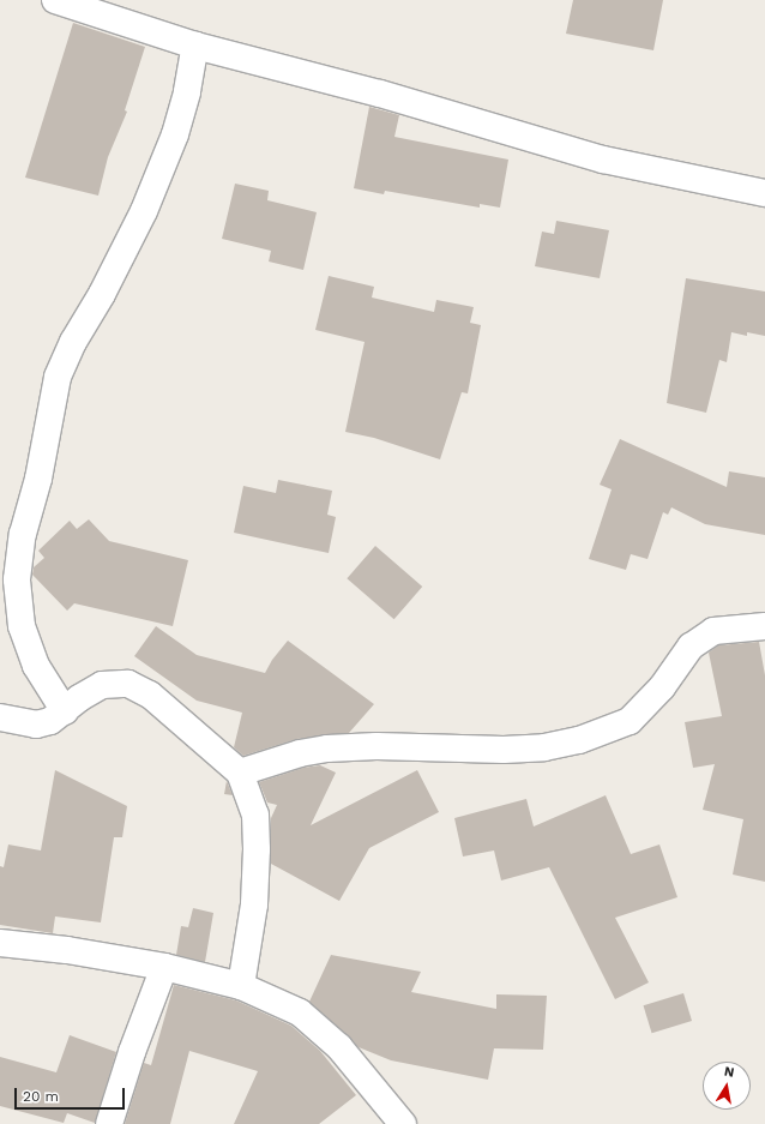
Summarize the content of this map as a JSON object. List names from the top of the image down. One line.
{"scale_bar":"20 m","north":"top"}
